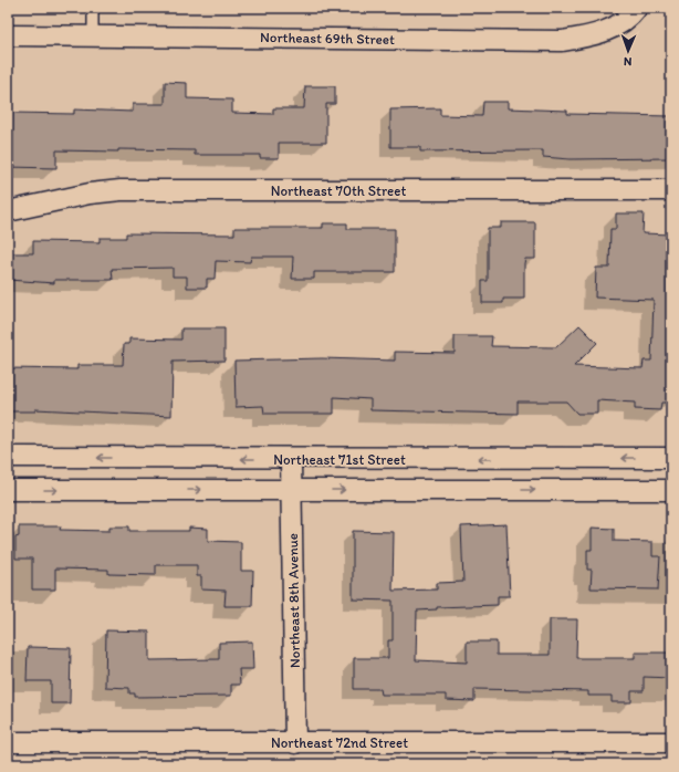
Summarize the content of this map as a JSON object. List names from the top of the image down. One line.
{"streets":{"street":["Northeast 69th Street","Northeast 70th Street","Northeast 71st Street","Northeast 8th Avenue","Northeast 72nd Street"]},"crossings":[["Northeast 71st Street","Northeast 8th Avenue"],["Northeast 8th Avenue","Northeast 72nd Street"]],"north":"bottom"}
